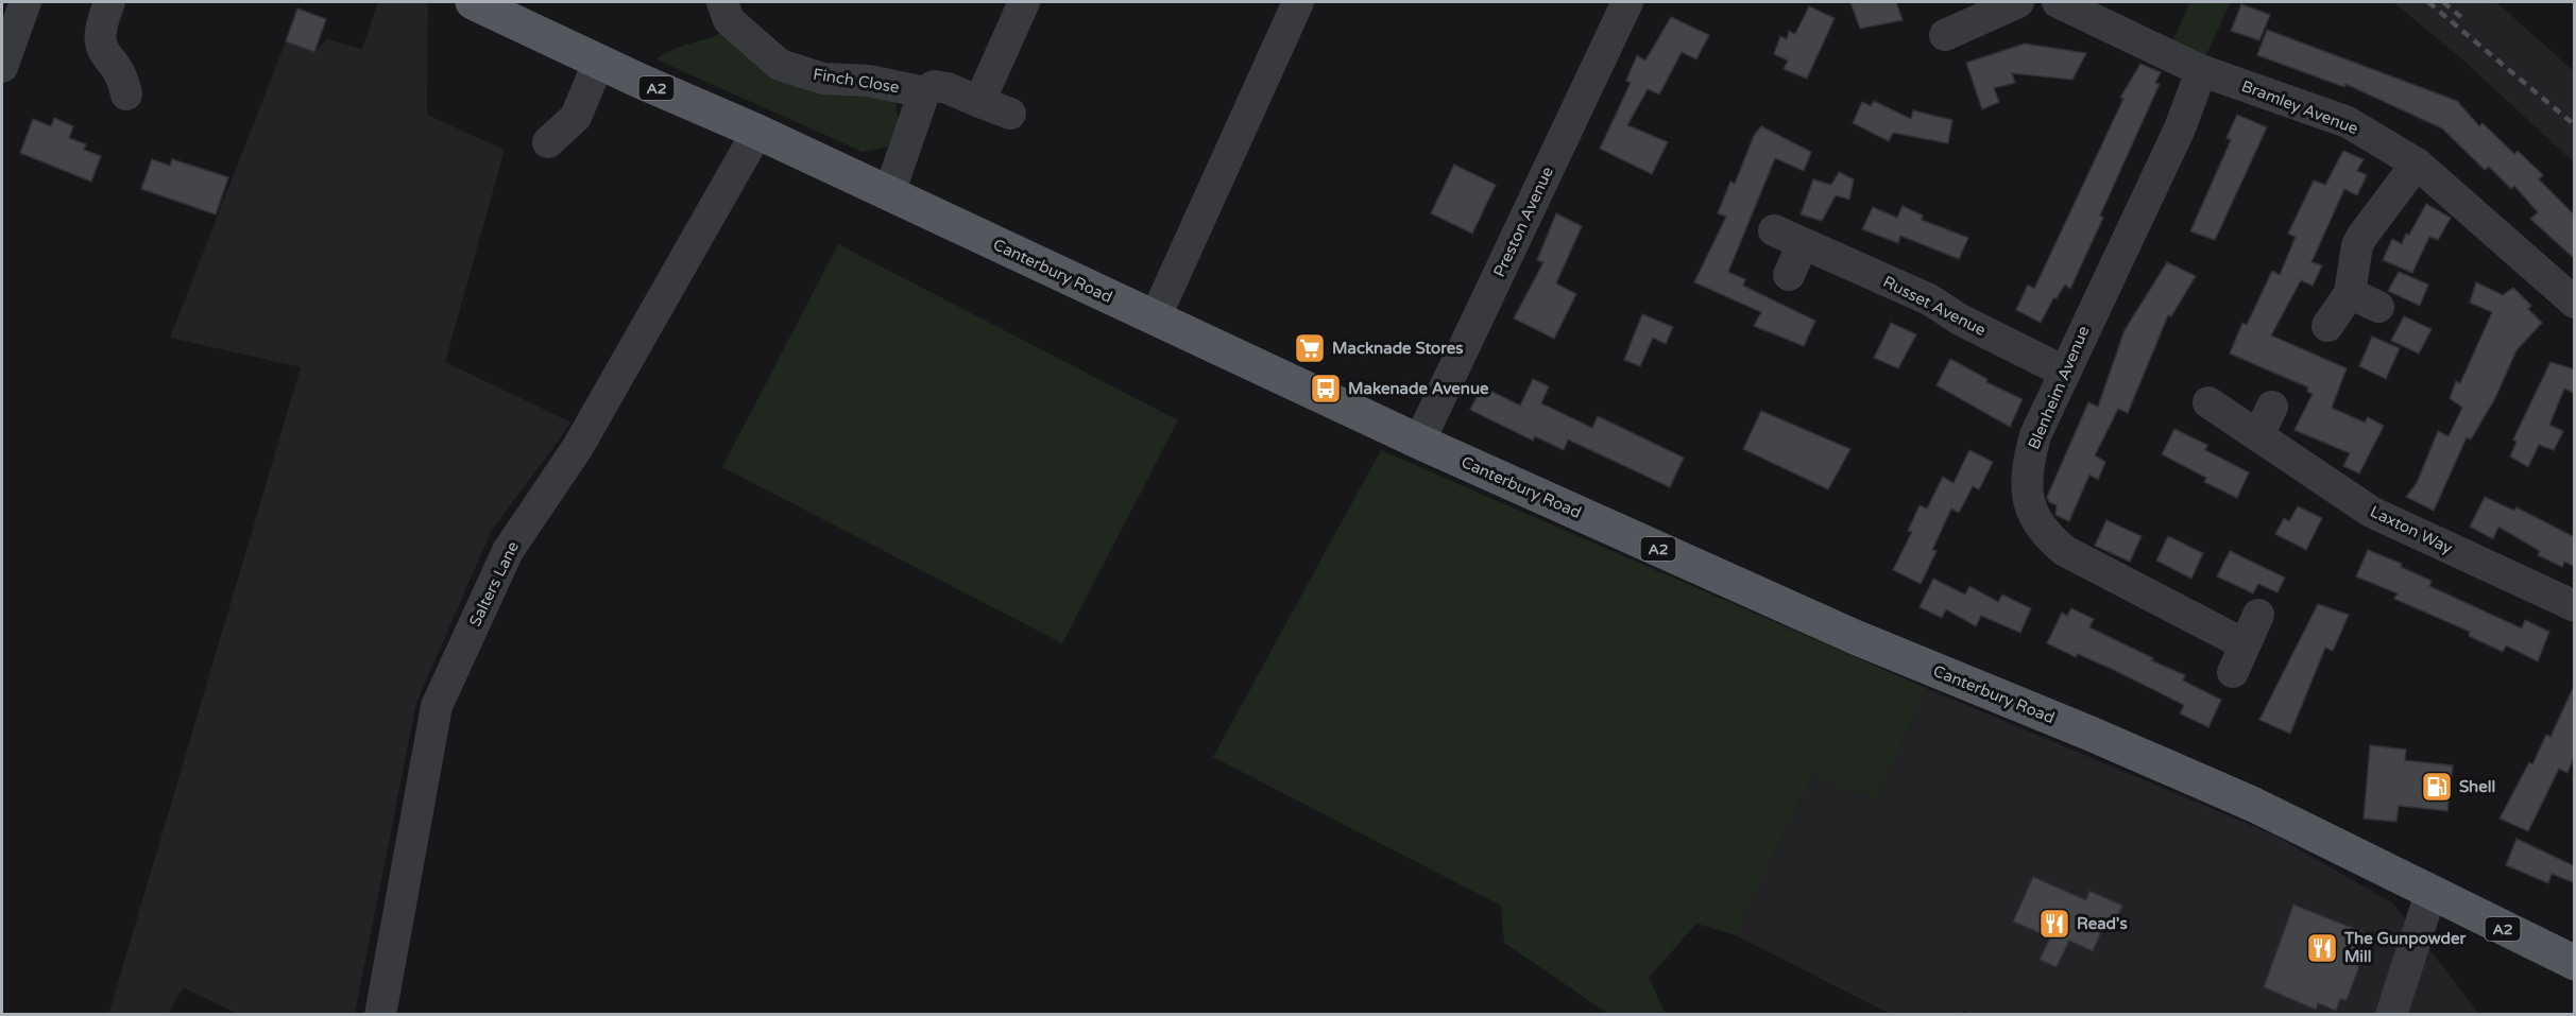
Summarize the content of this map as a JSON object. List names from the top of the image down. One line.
{"streets":{"main road":["A2","Canterbury Road"],"street":["Finch Close","Bramley Avenue","Preston Avenue","Russet Avenue","Blenheim Avenue","Laxton Way","Salters Lane"]},"crossings":[["Bramley Avenue","Blenheim Avenue"],["Preston Avenue","Canterbury Road"],["Canterbury Road","Salters Lane"],["Russet Avenue","Blenheim Avenue"]],"places":{"supermarket":["Macknade Stores"],"bus stop":["Makenade Avenue"],"fuel station":["Shell"],"restaurant":["Read's","The Gunpowder Mill"]}}
